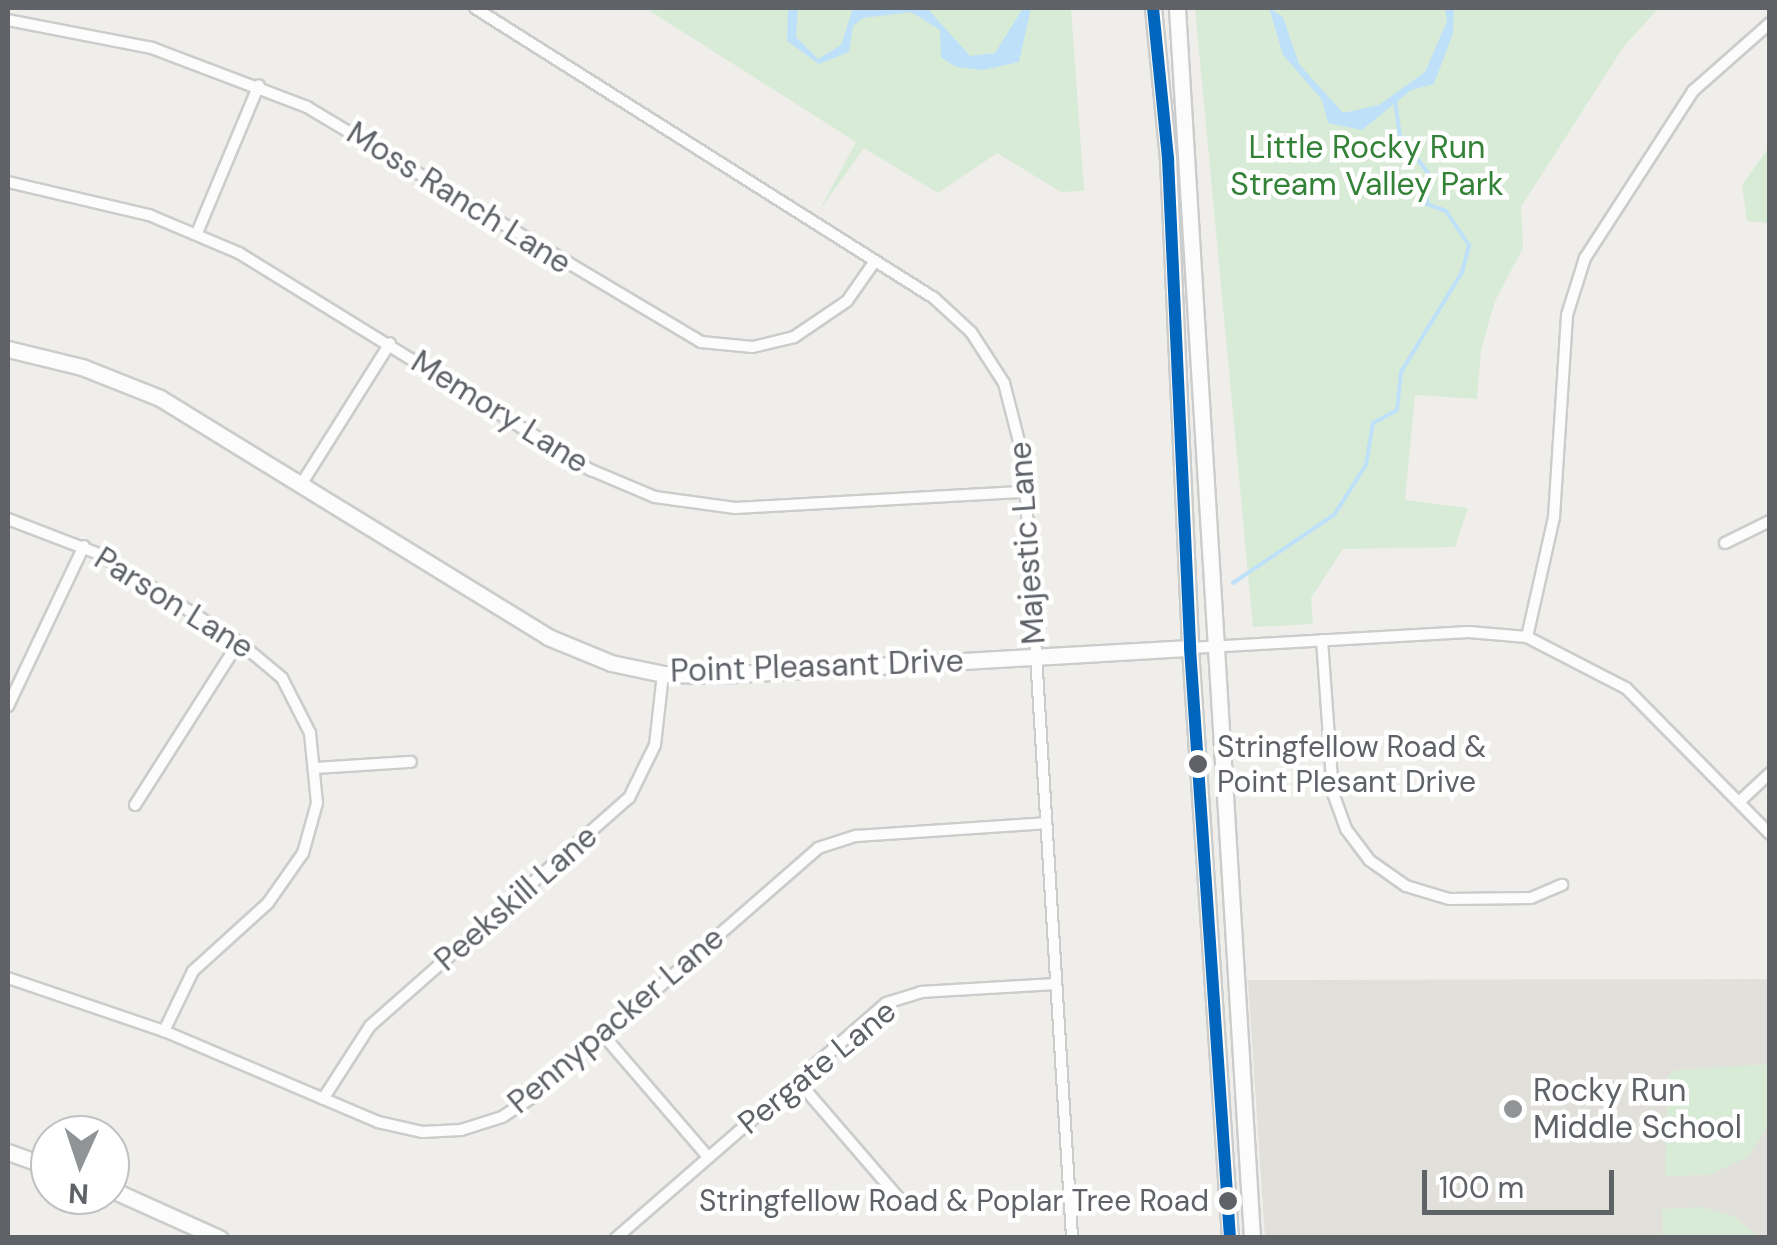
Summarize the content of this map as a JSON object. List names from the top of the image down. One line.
{"streets":{"main road":["Point Pleasant Drive"],"street":["Moss Ranch Lane","Memory Lane","Majestic Lane","Parson Lane","Peekskill Lane","Pennypacker Lane","Pergate Lane"]},"crossings":[["Moss Ranch Lane","Majestic Lane"],["Memory Lane","Majestic Lane"],["Majestic Lane","Point Pleasant Drive"],["Majestic Lane","Pennypacker Lane"],["Majestic Lane","Pergate Lane"],["Parson Lane","Pennypacker Lane"],["Point Pleasant Drive","Peekskill Lane"],["Peekskill Lane","Pennypacker Lane"]],"parks":["Little Rocky Run Stream Valley Park"],"places":["Stringfellow Road & Point Plesant Drive","Rocky Run Middle School","Stringfellow Road & Poplar Tree Road"],"scale_bar":"100 m","north":"bottom"}
